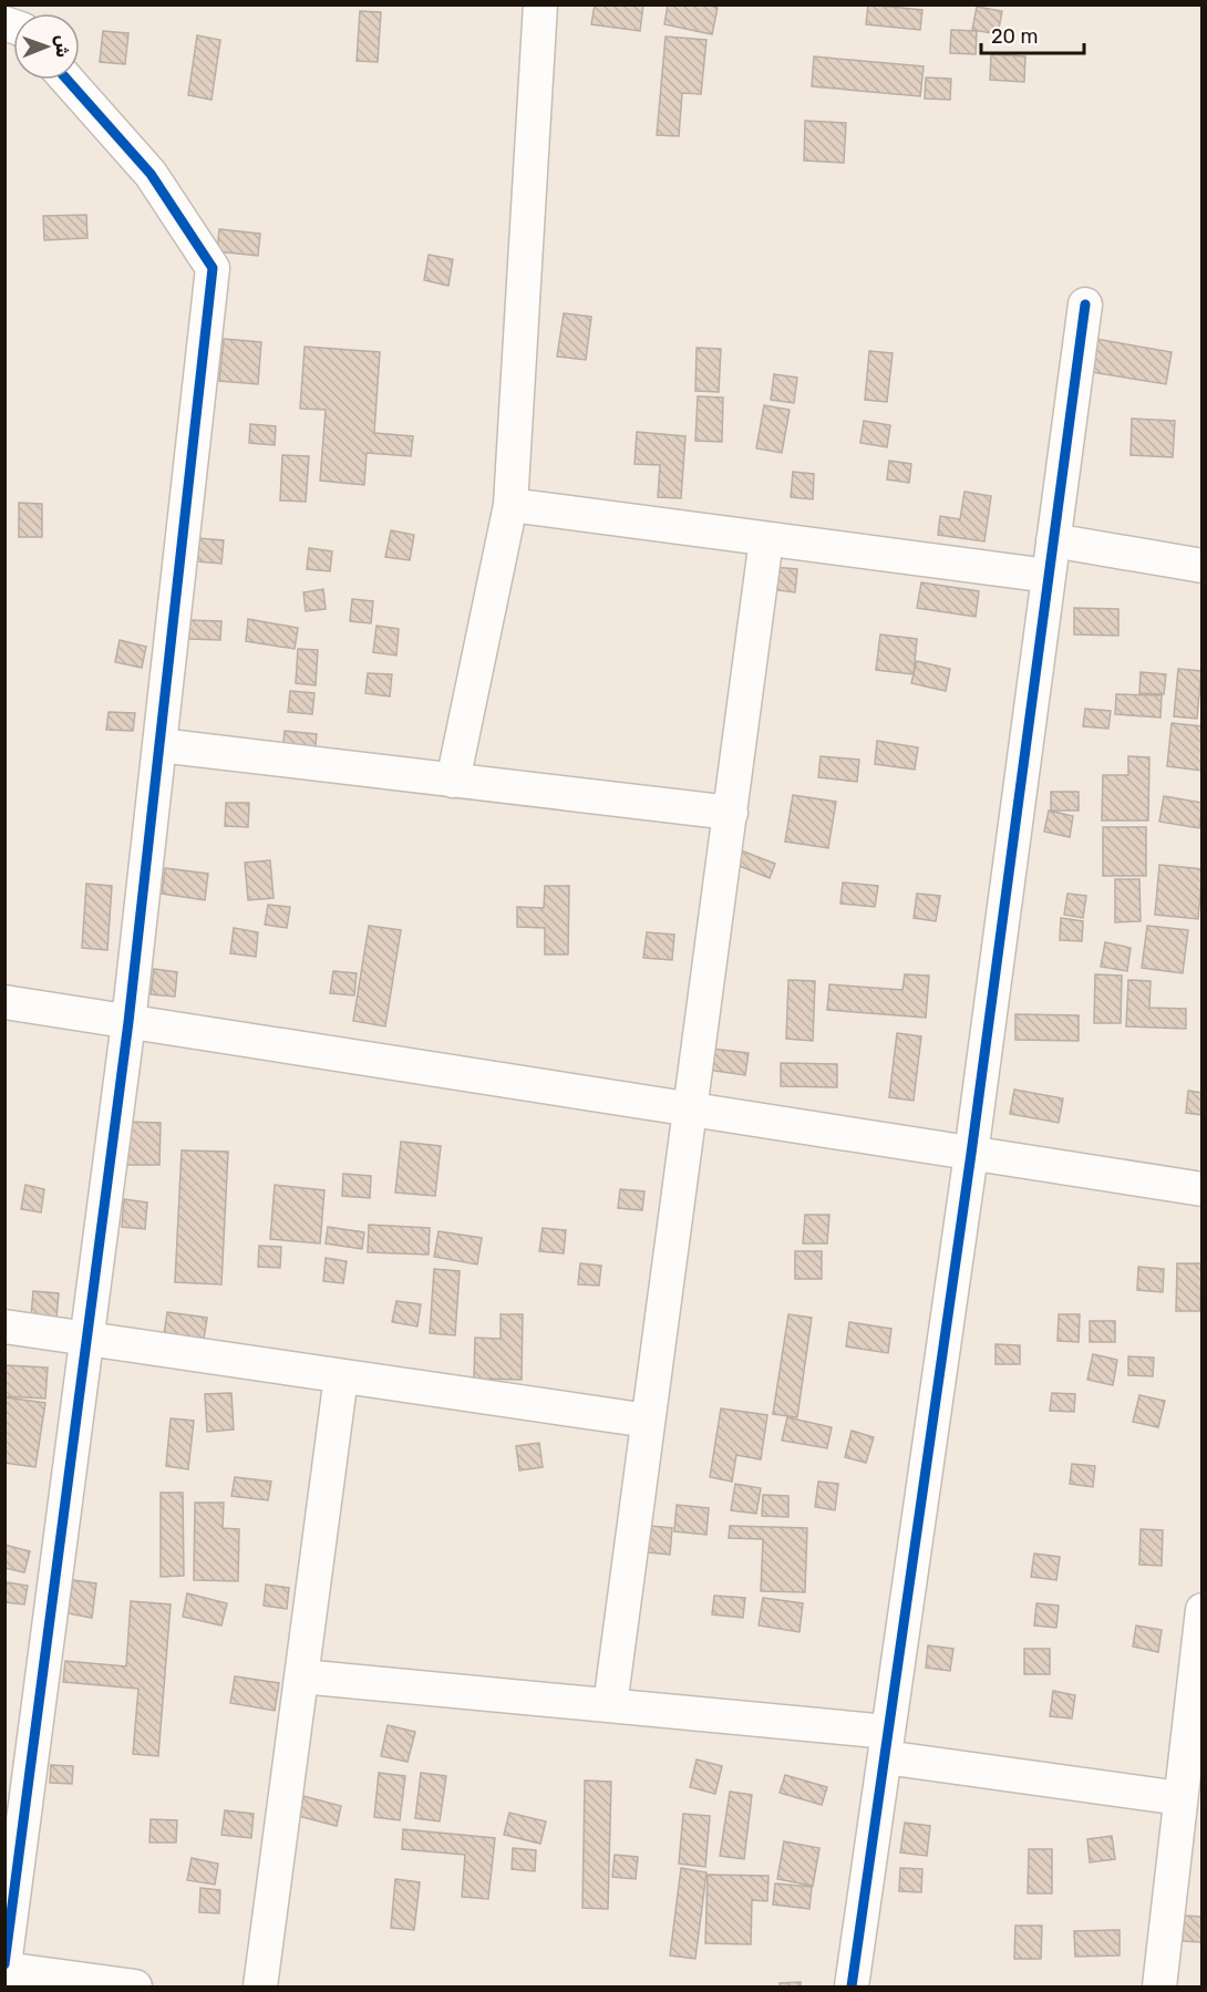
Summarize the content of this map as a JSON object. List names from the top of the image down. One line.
{"scale_bar":"20 m","north":"right"}
